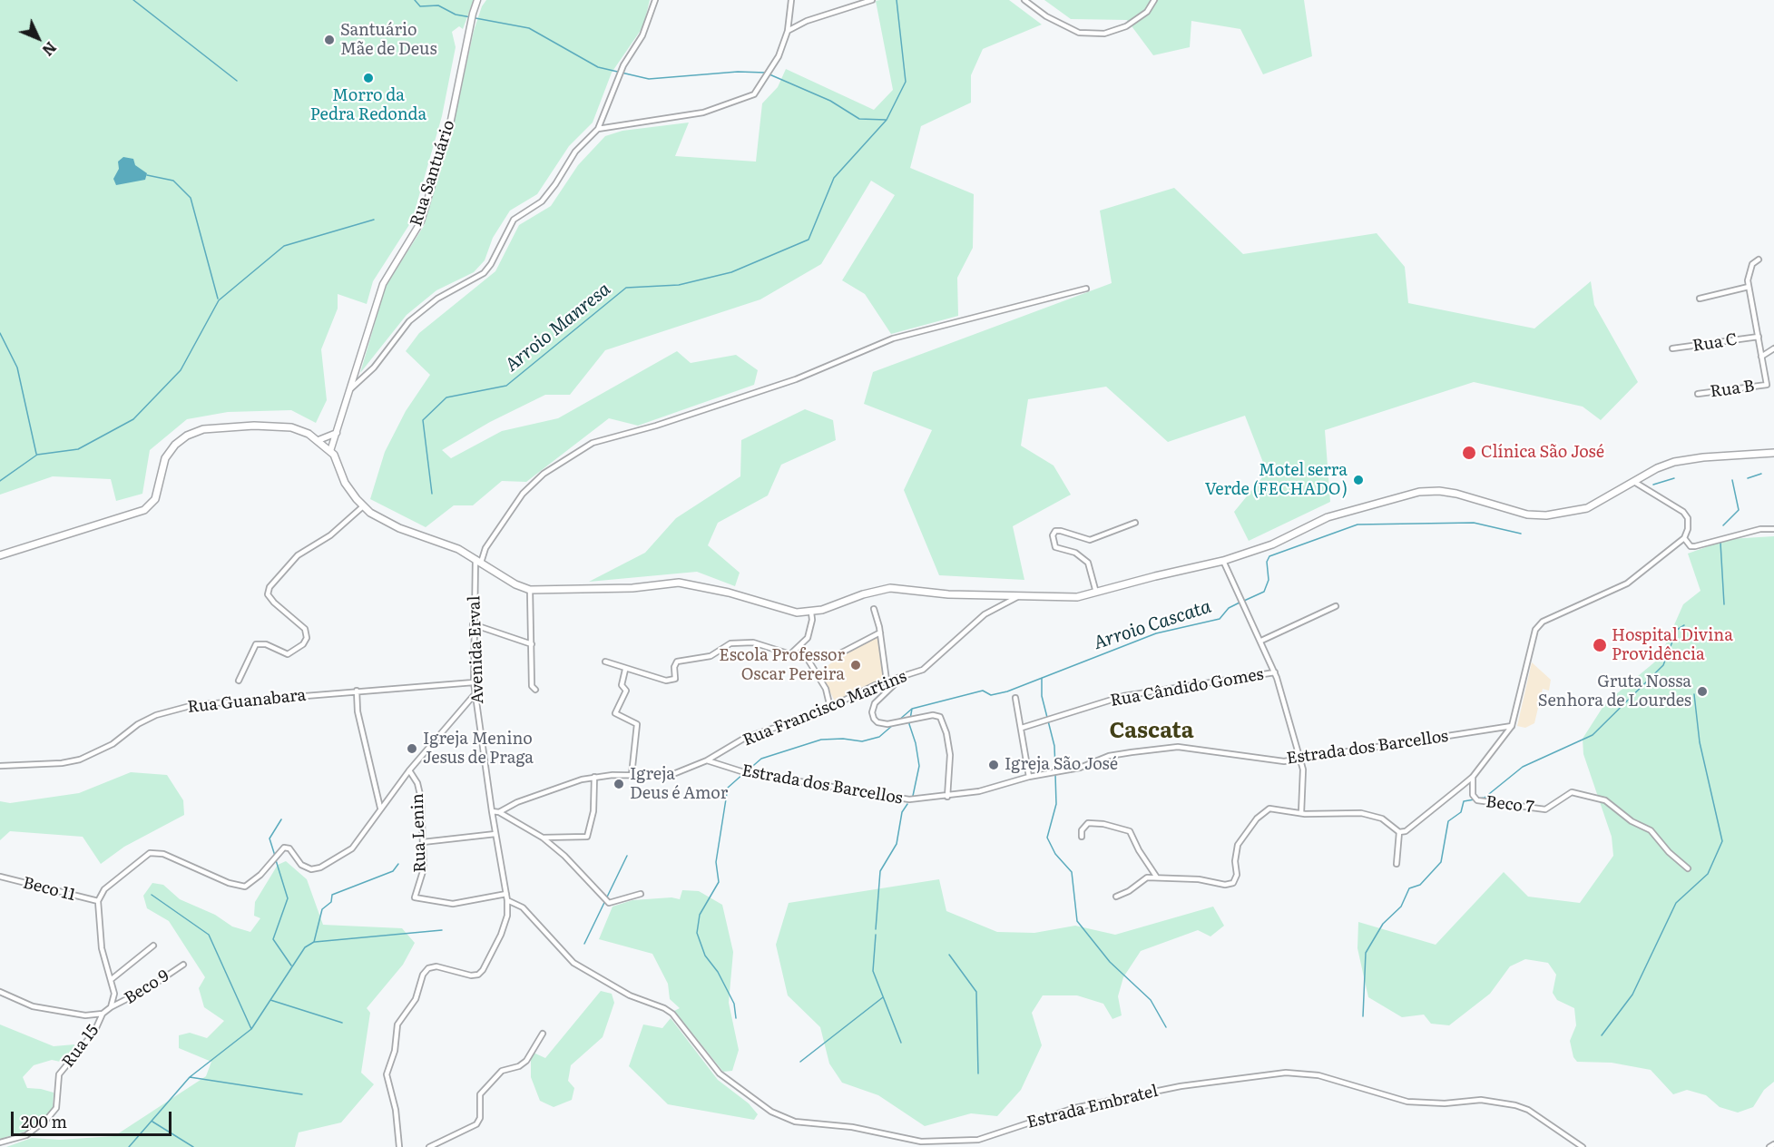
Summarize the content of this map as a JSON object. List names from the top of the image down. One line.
{"streets":{"street":["Rua Santuário","Rua C","Rua B","Avenida Erval","Rua Cândido Gomes","Rua Guanabara","Rua Francisco Martins","Estrada dos Barcellos","Beco 7","Rua Lenin","Beco 11","Beco 9","Rua 15","Estrada Embratel"]},"crossings":[["Avenida Erval","Rua Guanabara"],["Avenida Erval","Rua Lenin"],["Avenida Erval","Estrada Embratel"],["Rua Francisco Martins","Estrada dos Barcellos"],["Beco 9","Rua 15"]],"districts":["Cascata"],"water":["Arroio Manresa","Arroio Cascata"],"places":["Santuário Mãe de Deus","Morro da Pedra Redonda","Clínica São José","Motel serra Verde (FECHADO)","Hospital Divina Providência","Escola Professor Oscar Pereira","Gruta Nossa Senhora de Lourdes","Igreja Menino Jesus de Praga","Igreja São José","Igreja Deus é Amor"],"scale_bar":"200 m","north":"bottom right"}
